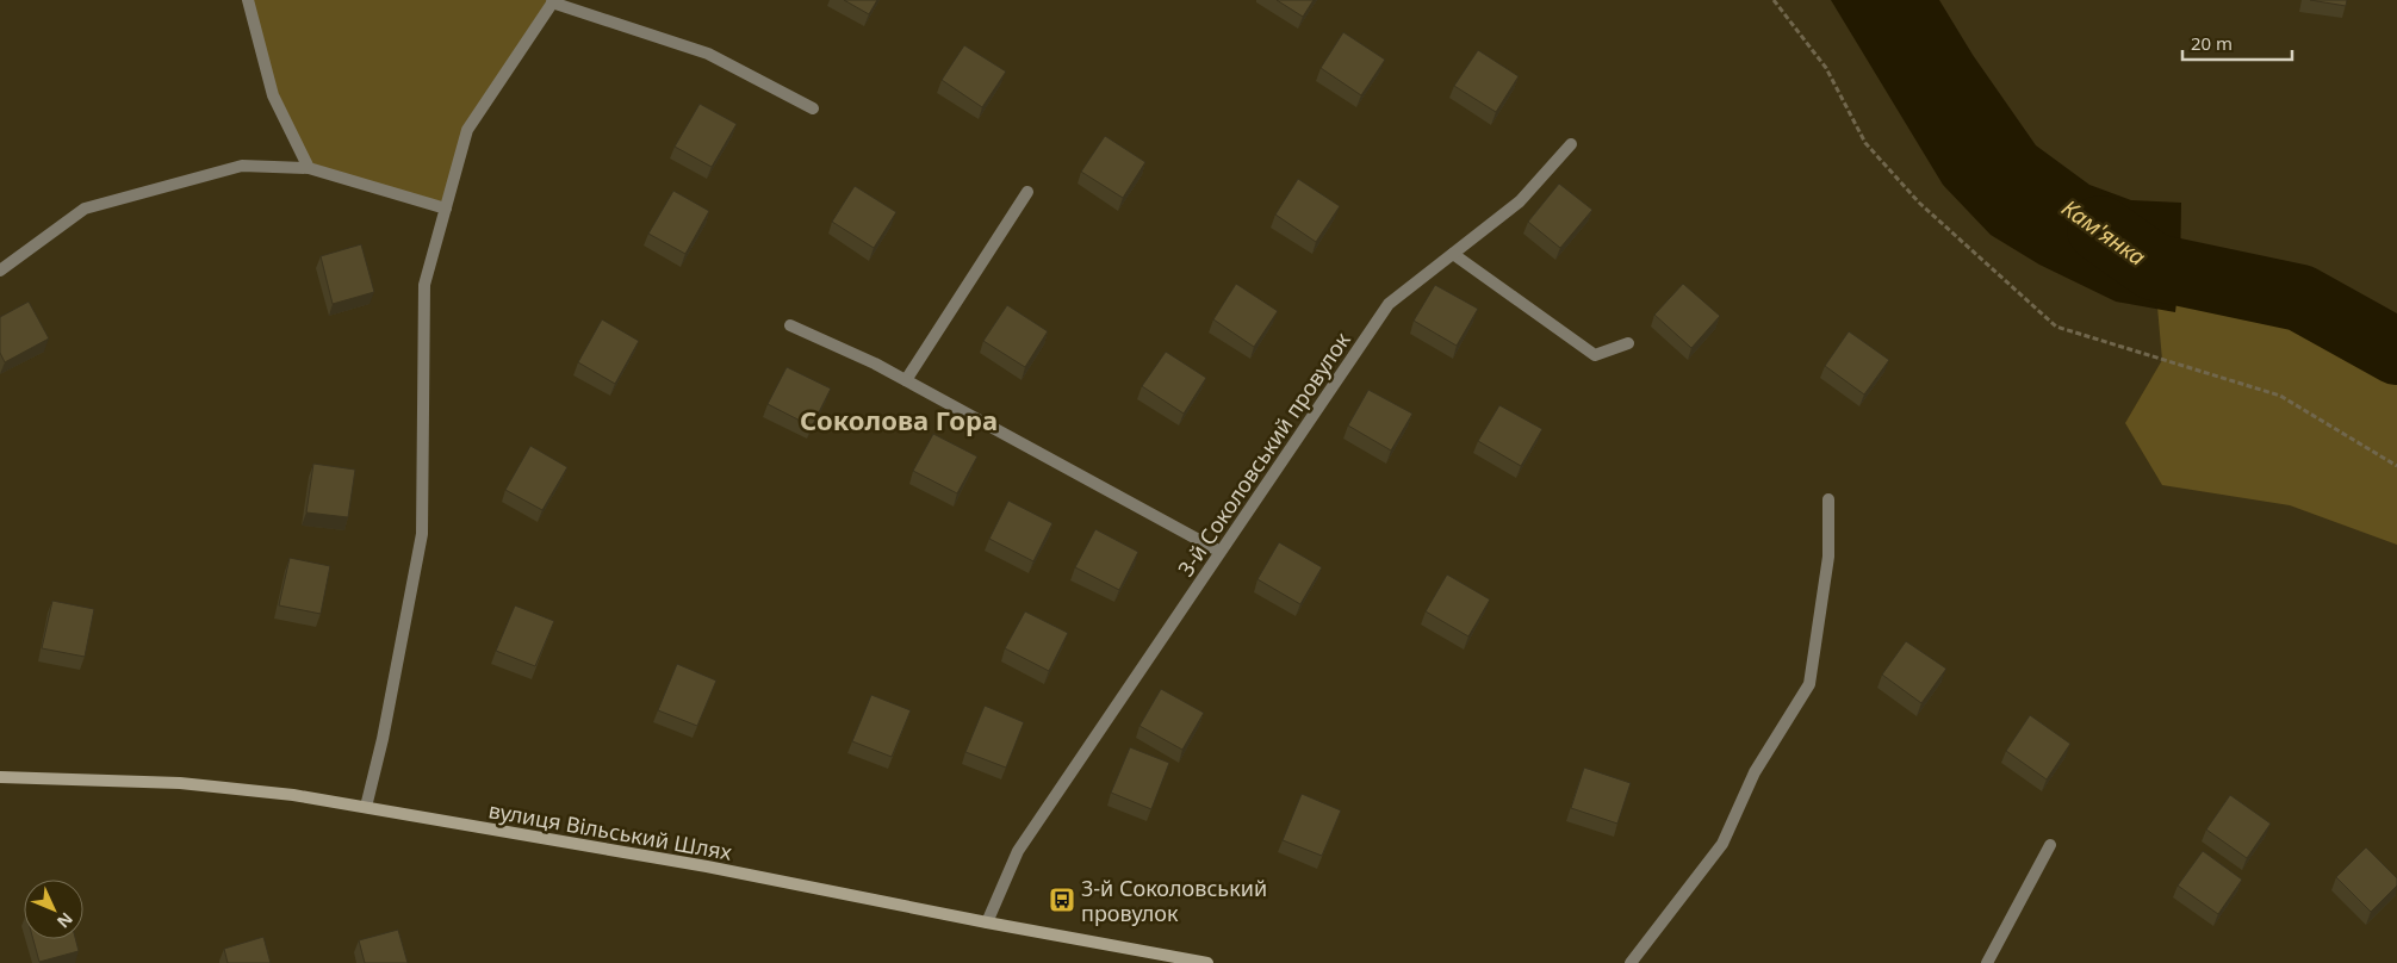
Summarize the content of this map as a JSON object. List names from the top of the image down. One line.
{"streets":{"street":["3-й Соколовський провулок","вулиця Вільський Шлях"]},"crossings":[["3-й Соколовський провулок","вулиця Вільський Шлях"]],"districts":["Соколова Гора"],"water":["Кам'янка"],"places":{"bus stop":["3-й Соколовський провулок"]},"scale_bar":"20 m","north":"bottom right"}
